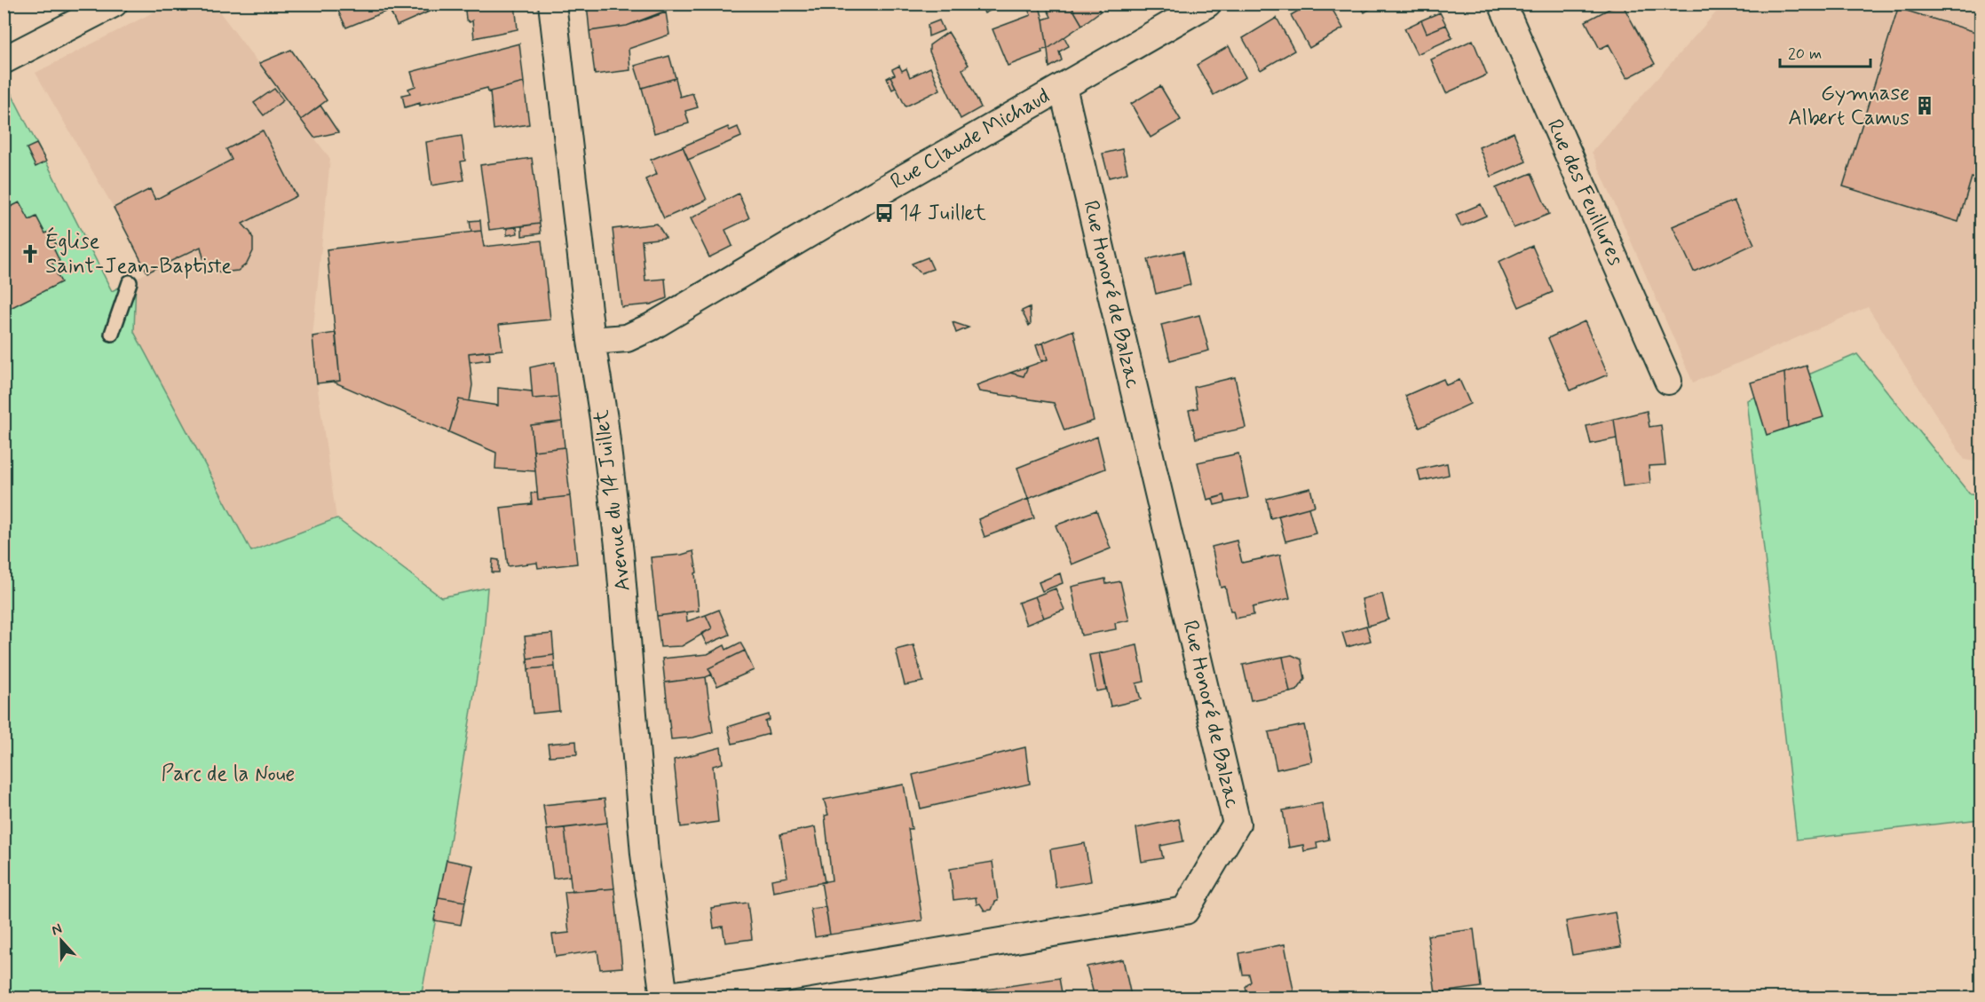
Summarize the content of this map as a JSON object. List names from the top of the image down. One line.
{"streets":{"street":["Rue Claude Michaud","Rue des Feuillures","Rue Honoré de Balzac","Avenue du 14 Juillet"]},"crossings":[["Rue Claude Michaud","Rue Honoré de Balzac"],["Rue Claude Michaud","Avenue du 14 Juillet"],["Rue Honoré de Balzac","Avenue du 14 Juillet"]],"parks":["Parc de la Noue"],"places":{"building":["Gymnase Albert Camus"],"bus stop":["14 Juillet"],"church":["Église Saint-Jean-Baptiste"]},"scale_bar":"20 m","north":"top"}
